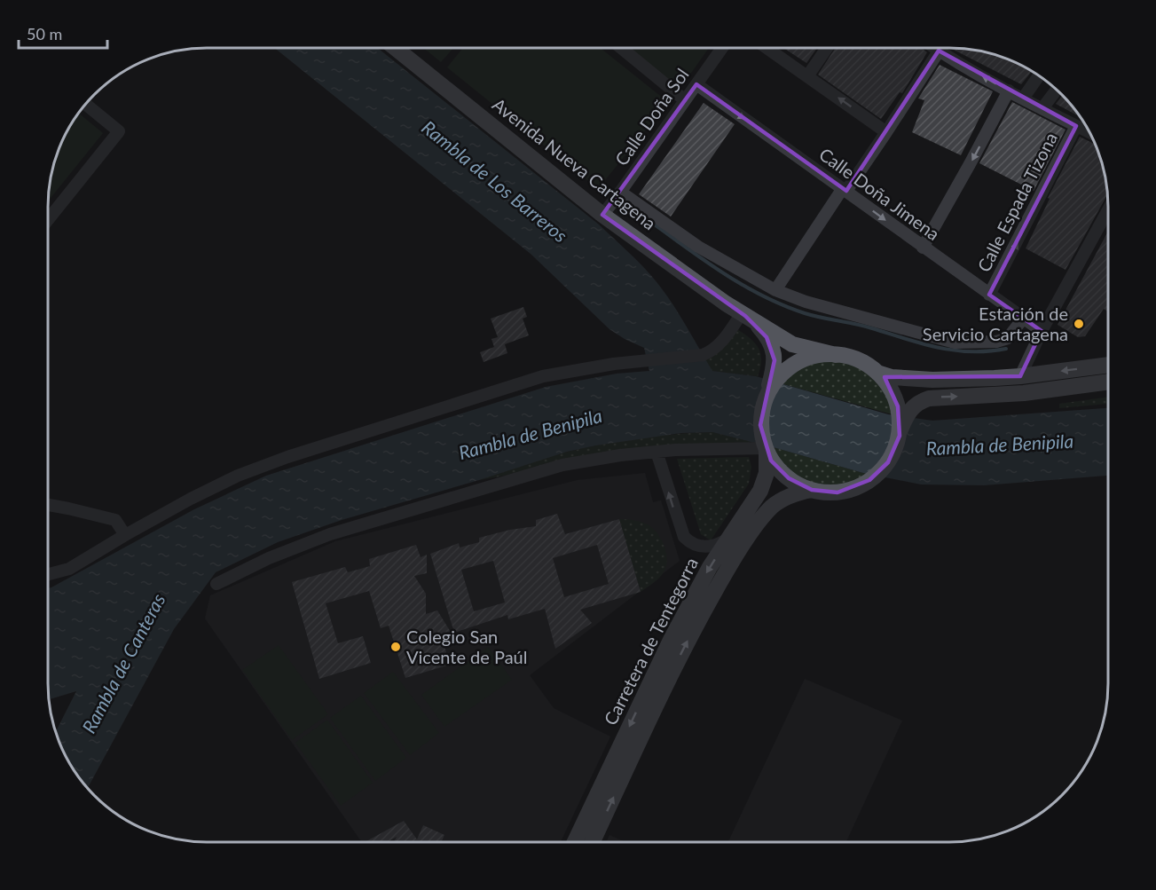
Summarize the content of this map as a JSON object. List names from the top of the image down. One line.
{"streets":{"main road":["Avenida Nueva Cartagena","Carretera de Tentegorra"],"street":["Calle Doña Sol","Calle Doña Jimena","Calle Espada Tizona"]},"crossings":[["Calle Doña Sol","Avenida Nueva Cartagena"],["Calle Doña Sol","Calle Doña Jimena"],["Avenida Nueva Cartagena","Carretera de Tentegorra"],["Calle Doña Jimena","Calle Espada Tizona"]],"water":["Rambla de Los Barreros","Rambla de Benipila","Rambla de Canteras"],"places":["Estación de Servicio Cartagena","Colegio San Vicente de Paúl"],"scale_bar":"50 m"}
